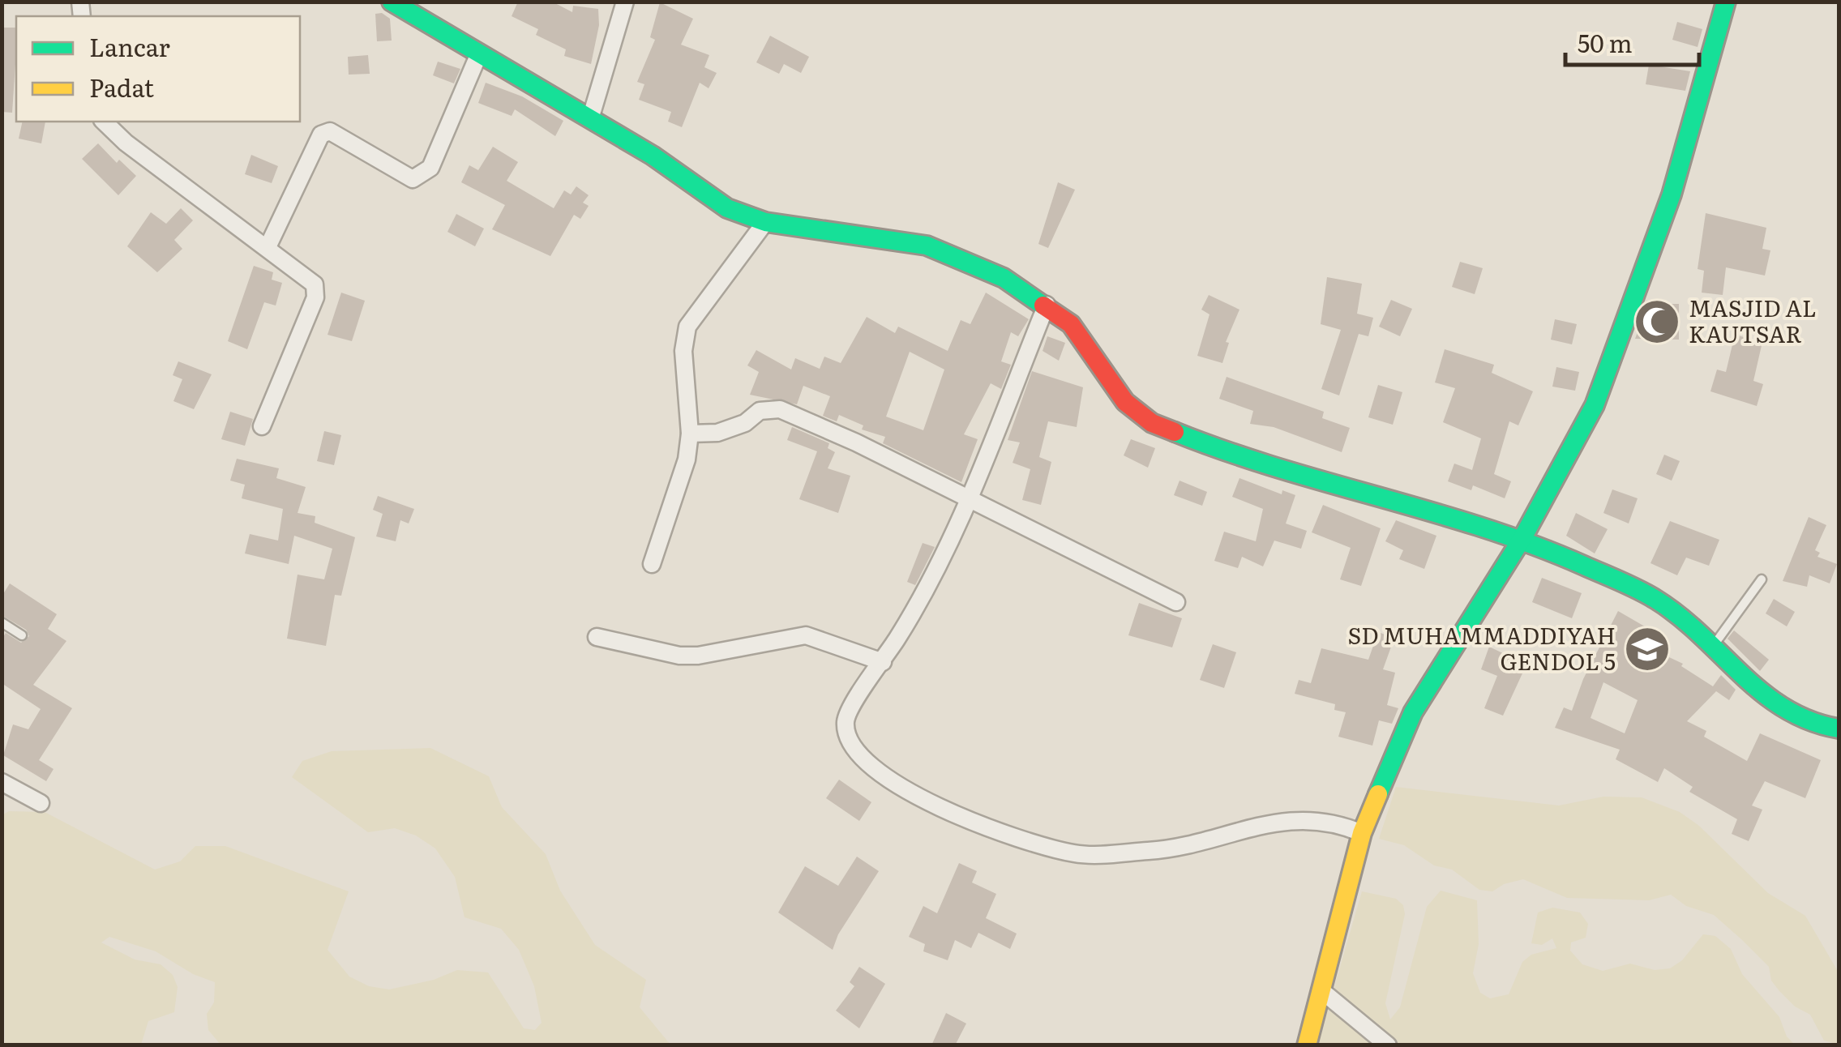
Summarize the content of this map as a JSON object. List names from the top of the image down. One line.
{"places":{"mosque":["MASJID AL KAUTSAR"],"school or university":["SD MUHAMMADDIYAH GENDOL 5"]},"legend":["Lancar","Padat"],"scale_bar":"50 m"}
